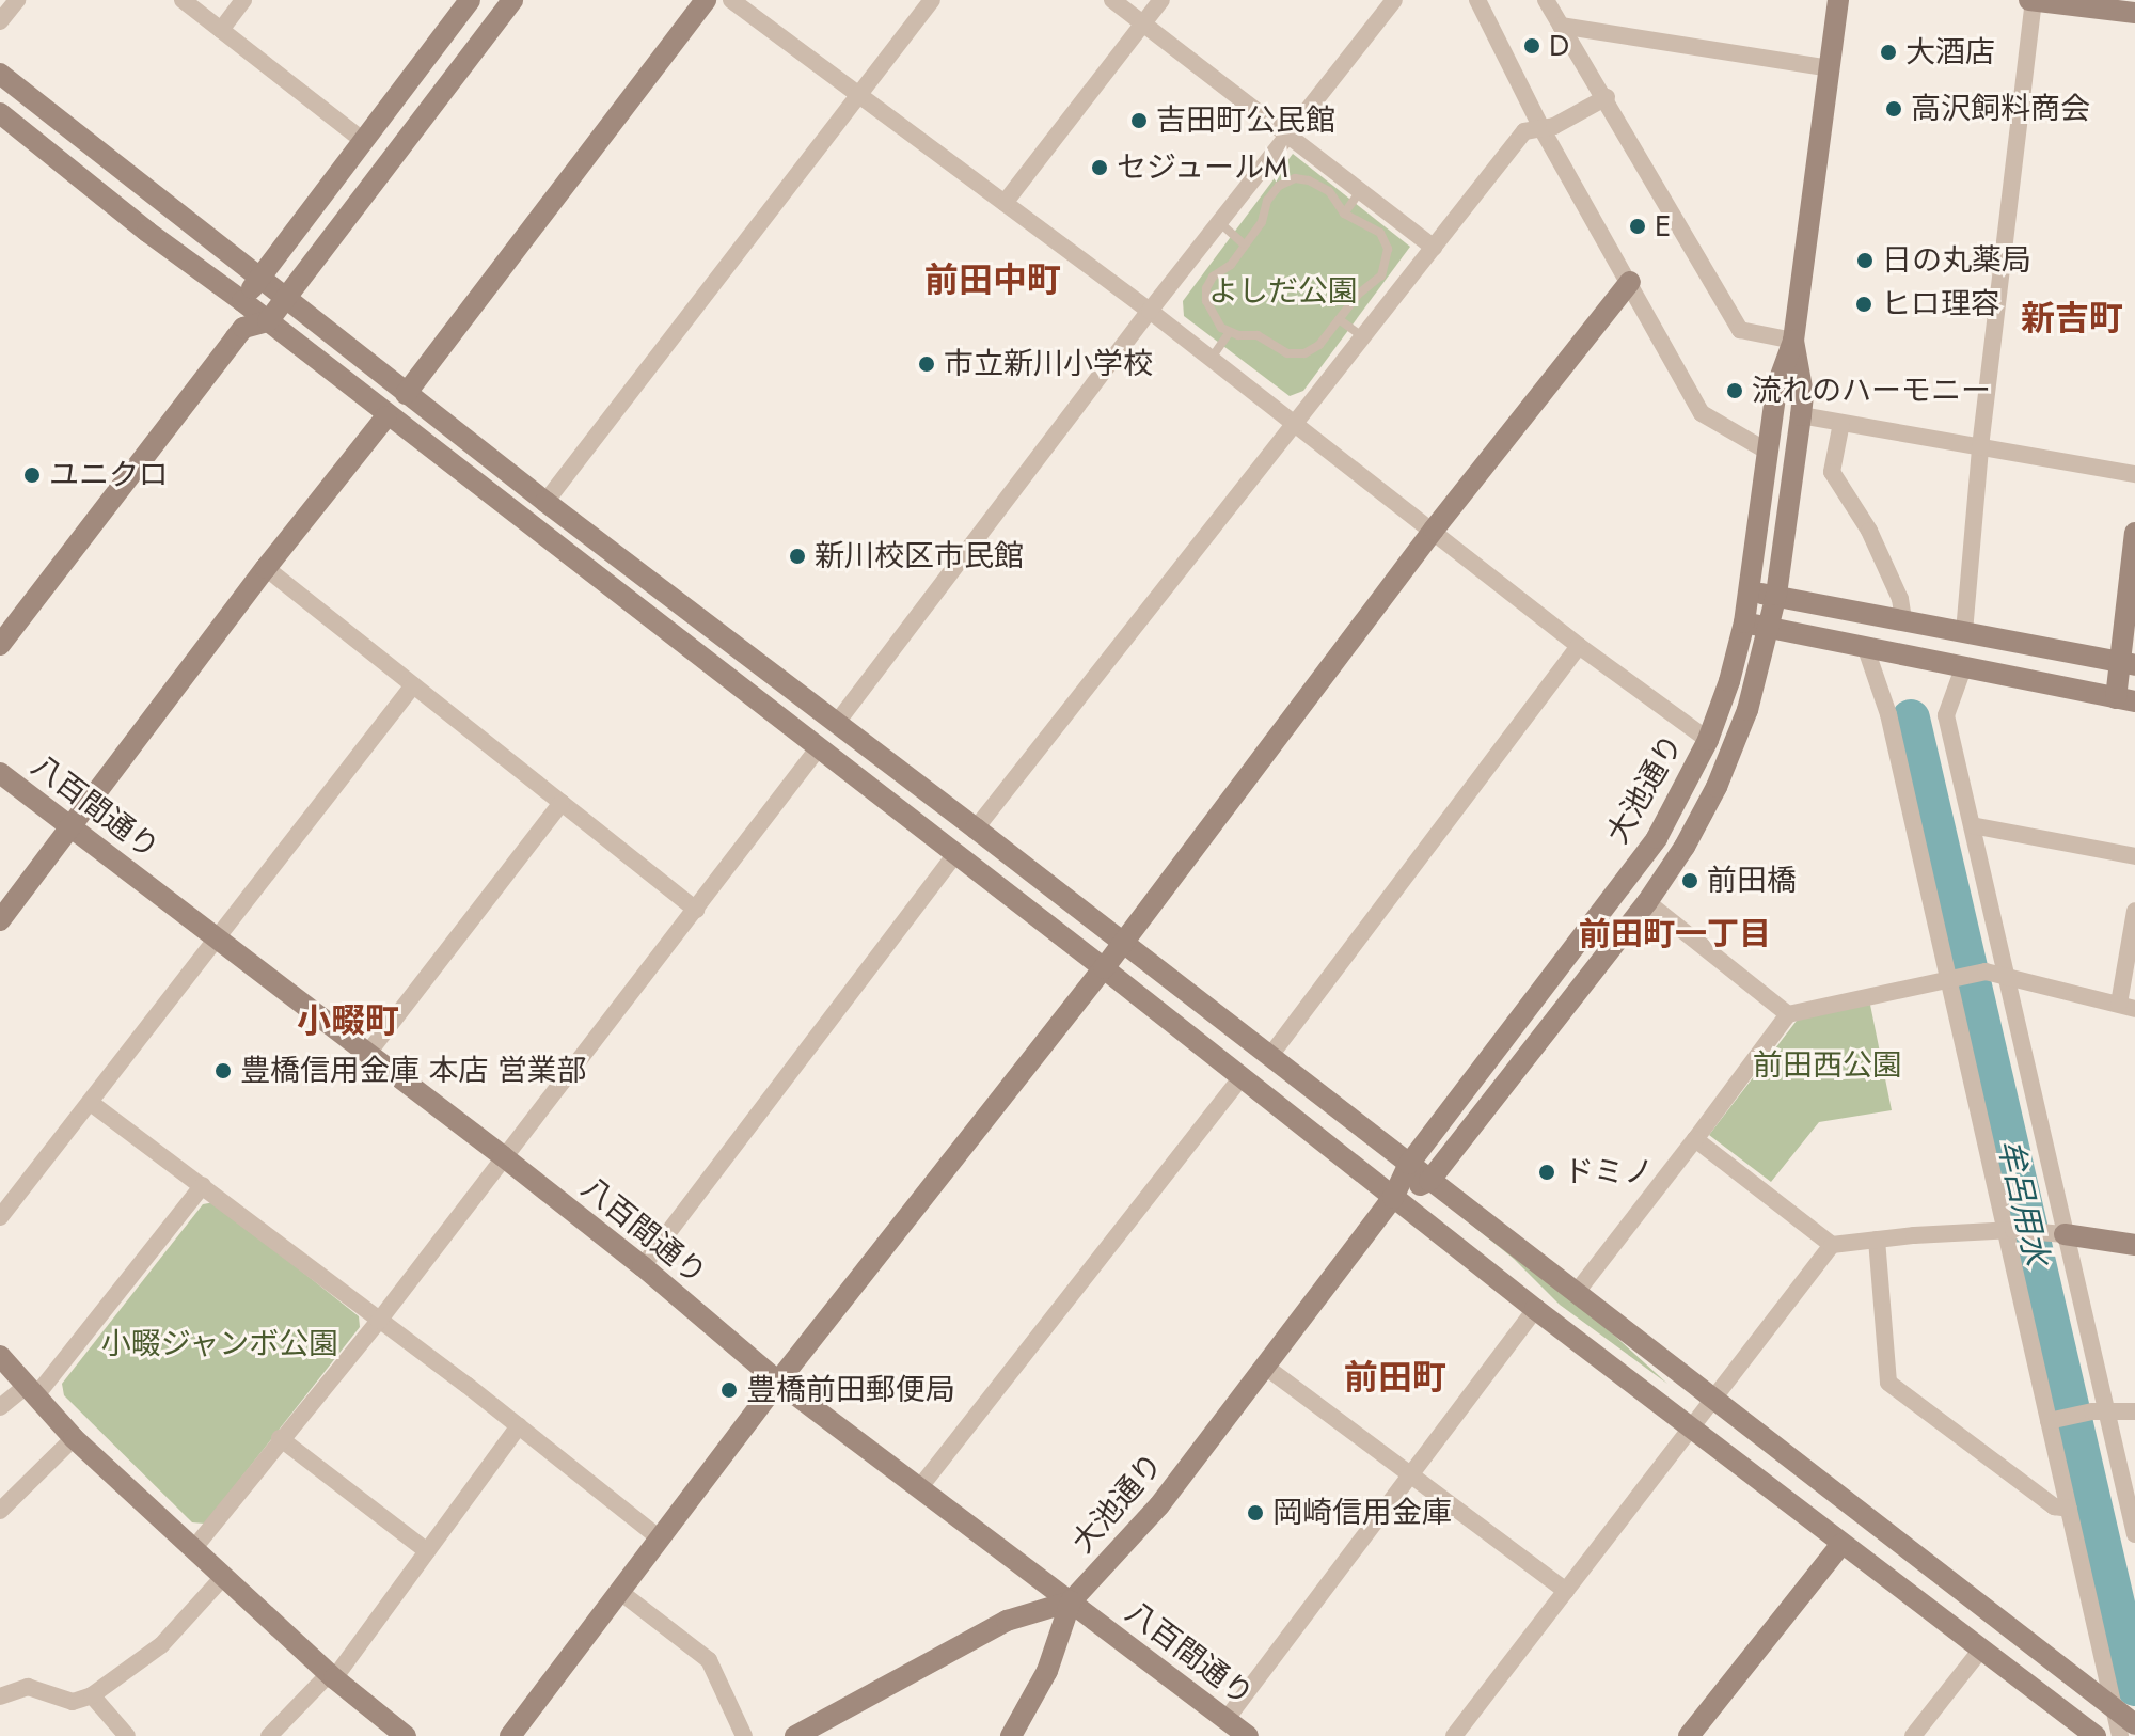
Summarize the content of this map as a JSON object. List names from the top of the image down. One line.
{"streets":{"street":["大池通り","八百間通り"]},"crossings":[["大池通り","八百間通り"]],"districts":["前田中町","新吉町","前田町一丁目","小畷町","前田町"],"water":["牟呂用水"],"parks":["よしだ公園","前田西公園","小畷ジャンボ公園"],"places":["D","大酒店","高沢飼料商会","吉田町公民館","セジュールM","E","日の丸薬局","ヒロ理容","市立新川小学校","流れのハーモニー","ユニクロ","新川校区市民館","前田橋","豊橋信用金庫 本店 営業部","ドミノ","豊橋前田郵便局","岡崎信用金庫"]}
